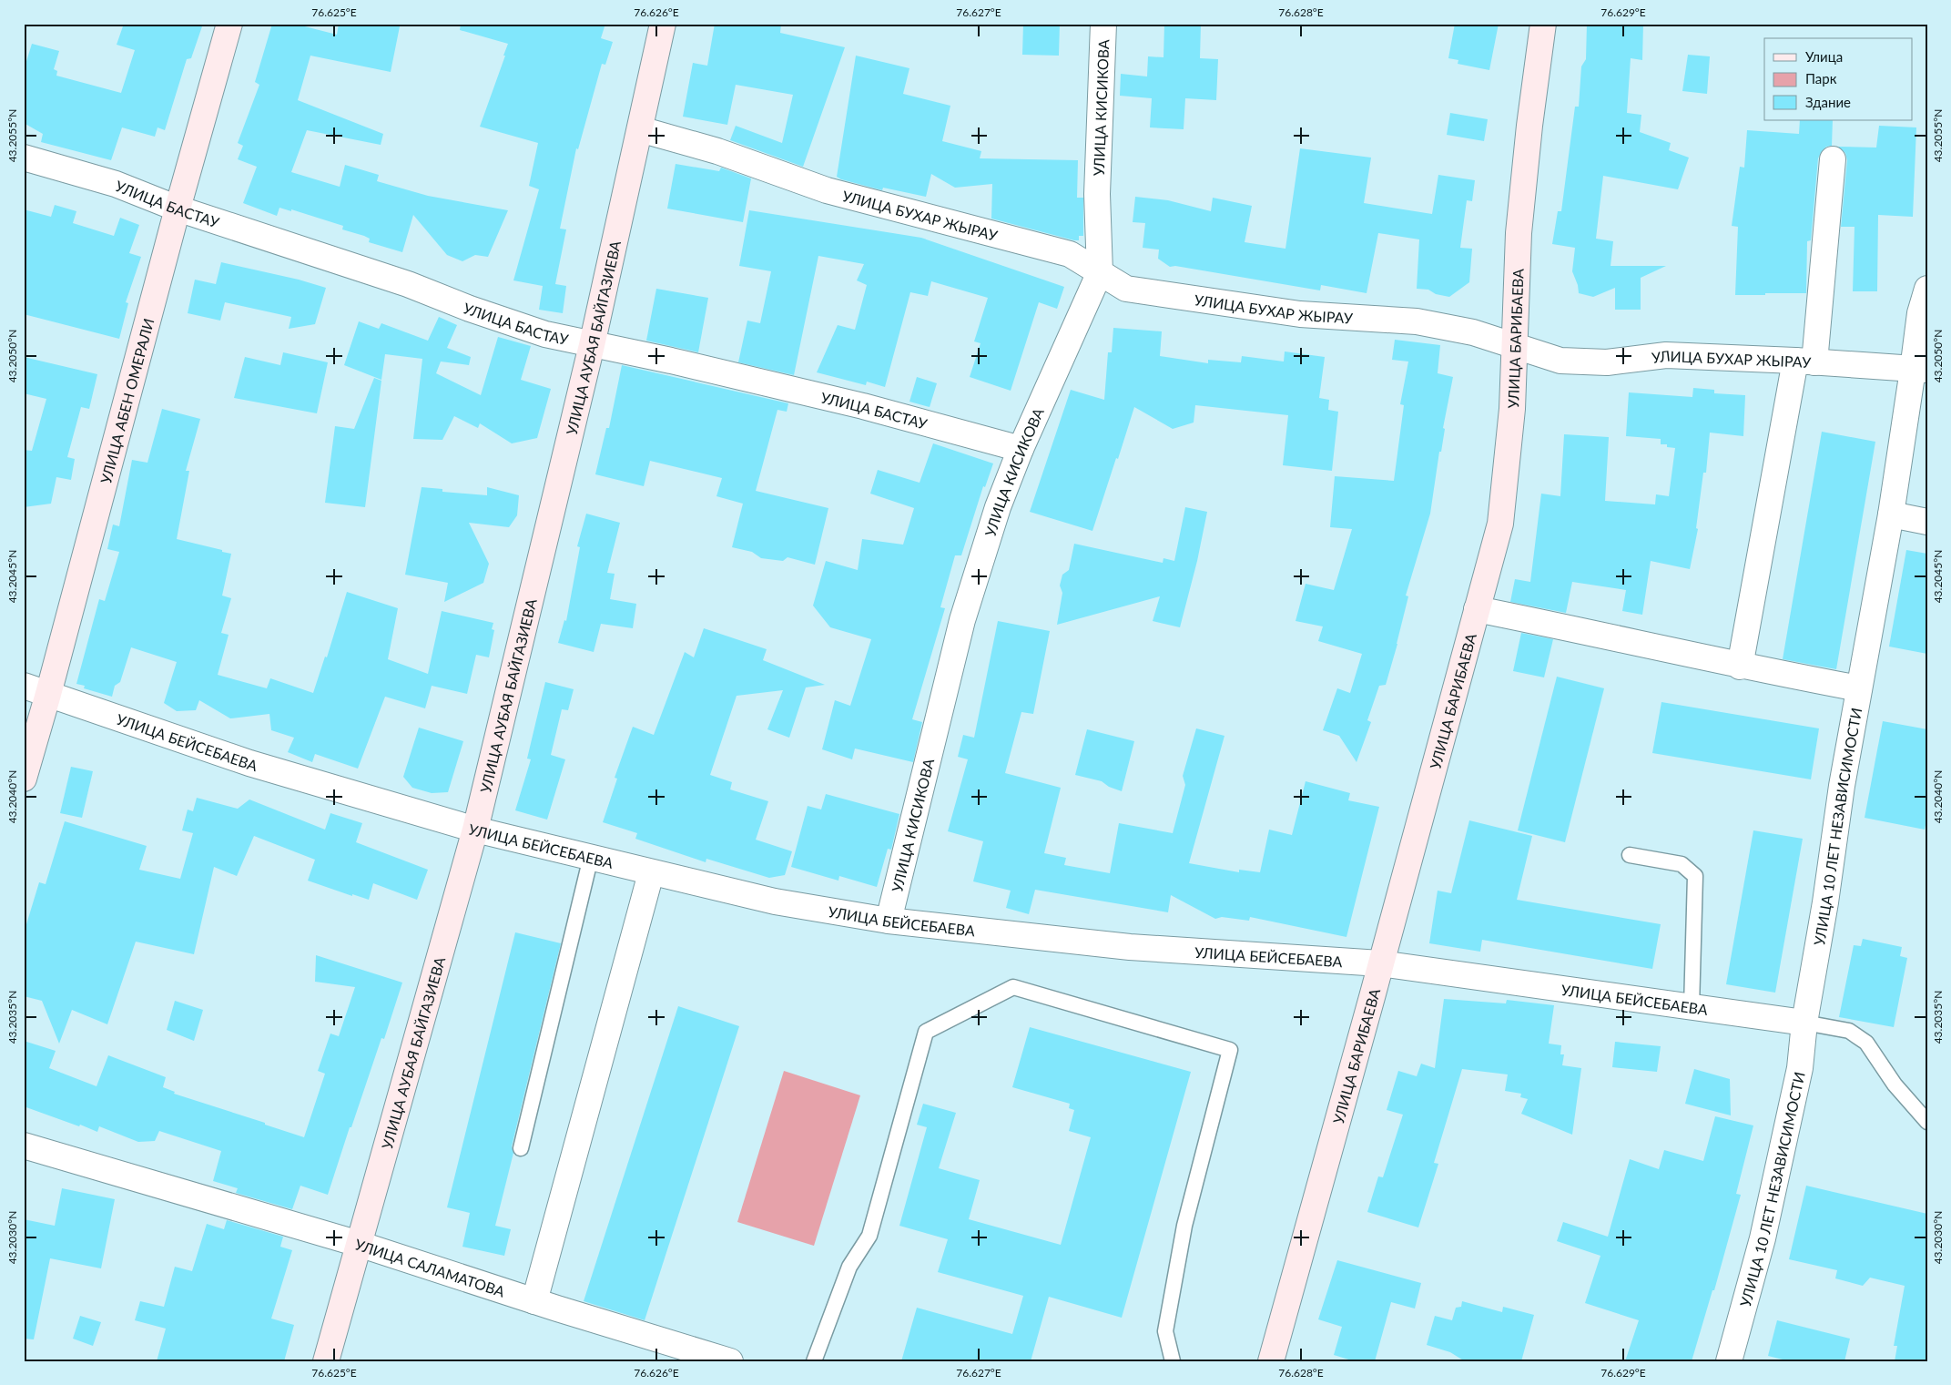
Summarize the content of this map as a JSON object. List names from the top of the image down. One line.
{"streets":{"main road":["УЛИЦА АУБАЯ БАЙГАЗИЕВА","УЛИЦА БАРИБАЕВА","УЛИЦА АБЕН ОМЕРАЛИ"],"street":["УЛИЦА КИСИКОВА","УЛИЦА БАСТАУ","УЛИЦА БУХАР ЖЫРАУ","УЛИЦА БЕЙСЕБАЕВА","УЛИЦА 10 ЛЕТ НЕЗАВИСИМОСТИ","УЛИЦА САЛАМАТОВА"]},"crossings":[["УЛИЦА КИСИКОВА","УЛИЦА БАСТАУ"],["УЛИЦА КИСИКОВА","УЛИЦА БУХАР ЖЫРАУ"],["УЛИЦА КИСИКОВА","УЛИЦА БЕЙСЕБАЕВА"],["УЛИЦА БАСТАУ","УЛИЦА АУБАЯ БАЙГАЗИЕВА"],["УЛИЦА БАСТАУ","УЛИЦА АБЕН ОМЕРАЛИ"],["УЛИЦА БУХАР ЖЫРАУ","УЛИЦА АУБАЯ БАЙГАЗИЕВА"],["УЛИЦА БУХАР ЖЫРАУ","УЛИЦА БАРИБАЕВА"],["УЛИЦА БУХАР ЖЫРАУ","УЛИЦА 10 ЛЕТ НЕЗАВИСИМОСТИ"],["УЛИЦА АУБАЯ БАЙГАЗИЕВА","УЛИЦА БЕЙСЕБАЕВА"],["УЛИЦА АУБАЯ БАЙГАЗИЕВА","УЛИЦА САЛАМАТОВА"],["УЛИЦА БАРИБАЕВА","УЛИЦА БЕЙСЕБАЕВА"],["УЛИЦА АБЕН ОМЕРАЛИ","УЛИЦА БЕЙСЕБАЕВА"],["УЛИЦА БЕЙСЕБАЕВА","УЛИЦА 10 ЛЕТ НЕЗАВИСИМОСТИ"]],"legend":["Улица","Парк","Здание"],"coordinates":["76.625°E","76.626°E","76.627°E","76.628°E","76.629°E","43.2055°N","43.2050°N","43.2045°N","43.2040°N","43.2035°N","43.2030°N"]}
